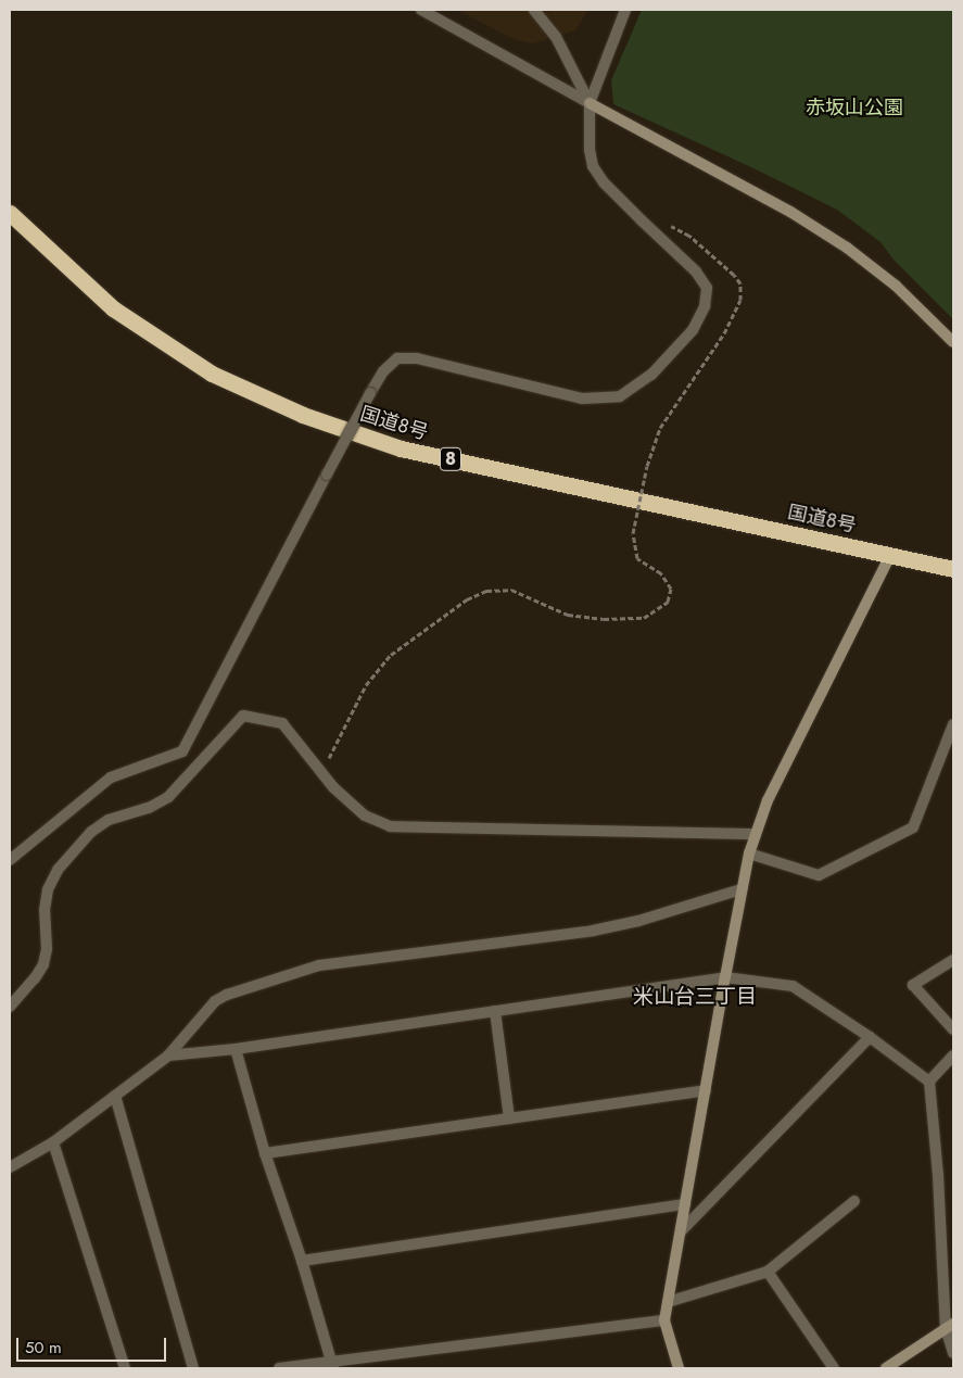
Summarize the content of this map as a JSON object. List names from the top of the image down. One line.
{"streets":{"highway":["国道8号","8"]},"districts":["米山台三丁目"],"parks":["赤坂山公園"],"scale_bar":"50 m"}
